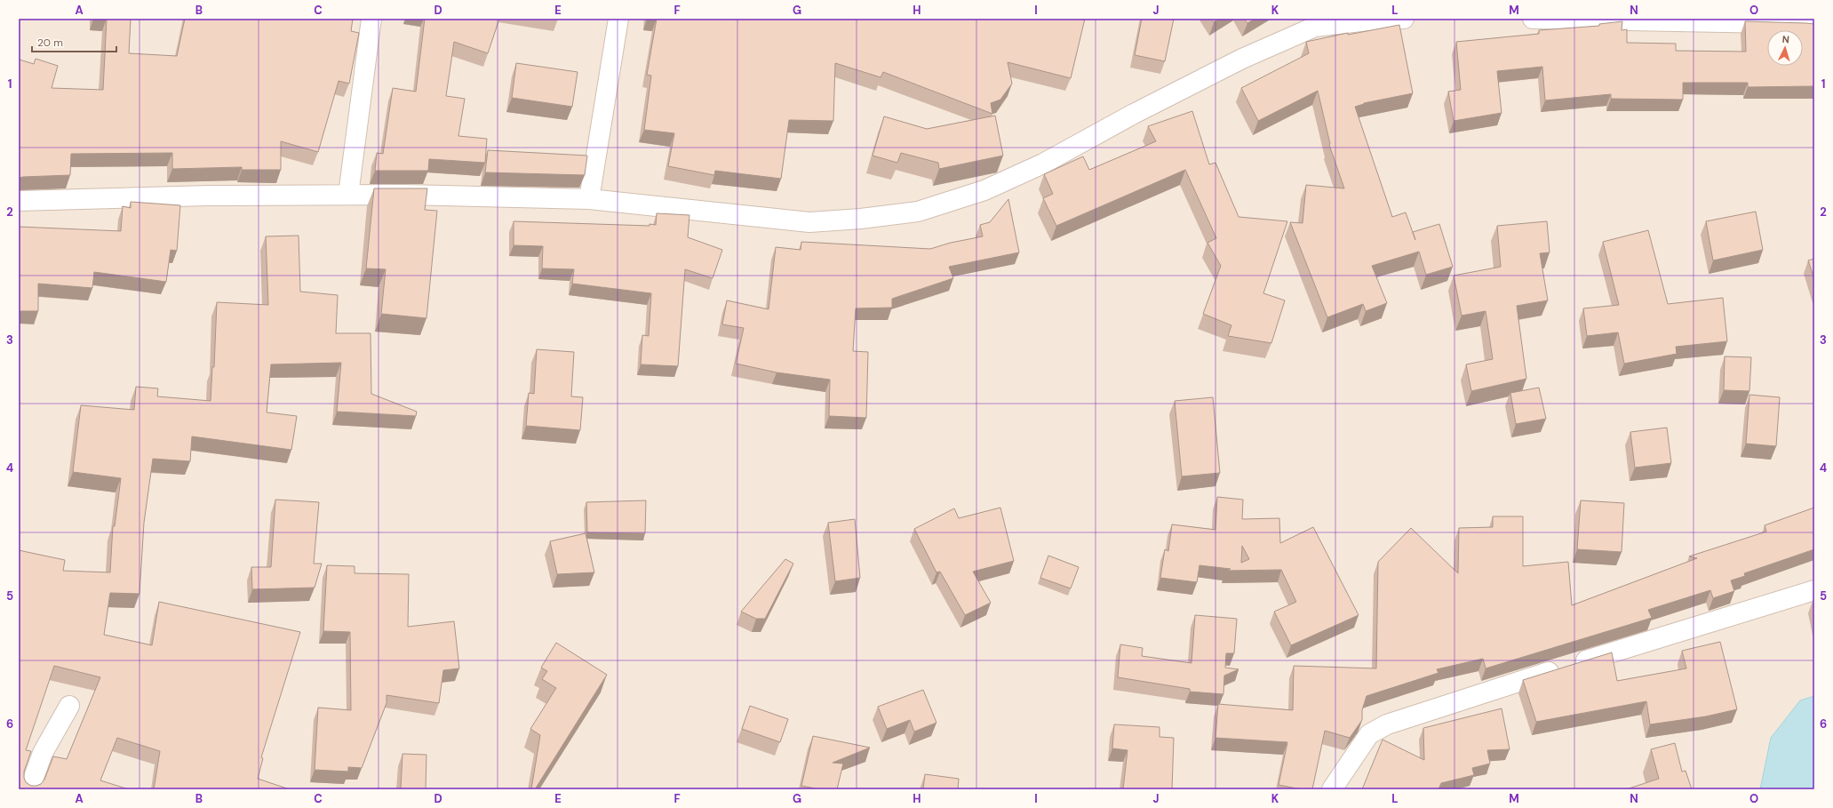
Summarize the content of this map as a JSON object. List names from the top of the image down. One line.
{"scale_bar":"20 m","north":"top","grid":{"columns":["A","B","C","D","E","F","G","H","I","J","K","L","M","N","O"],"rows":["1","2","3","4","5","6"]}}
